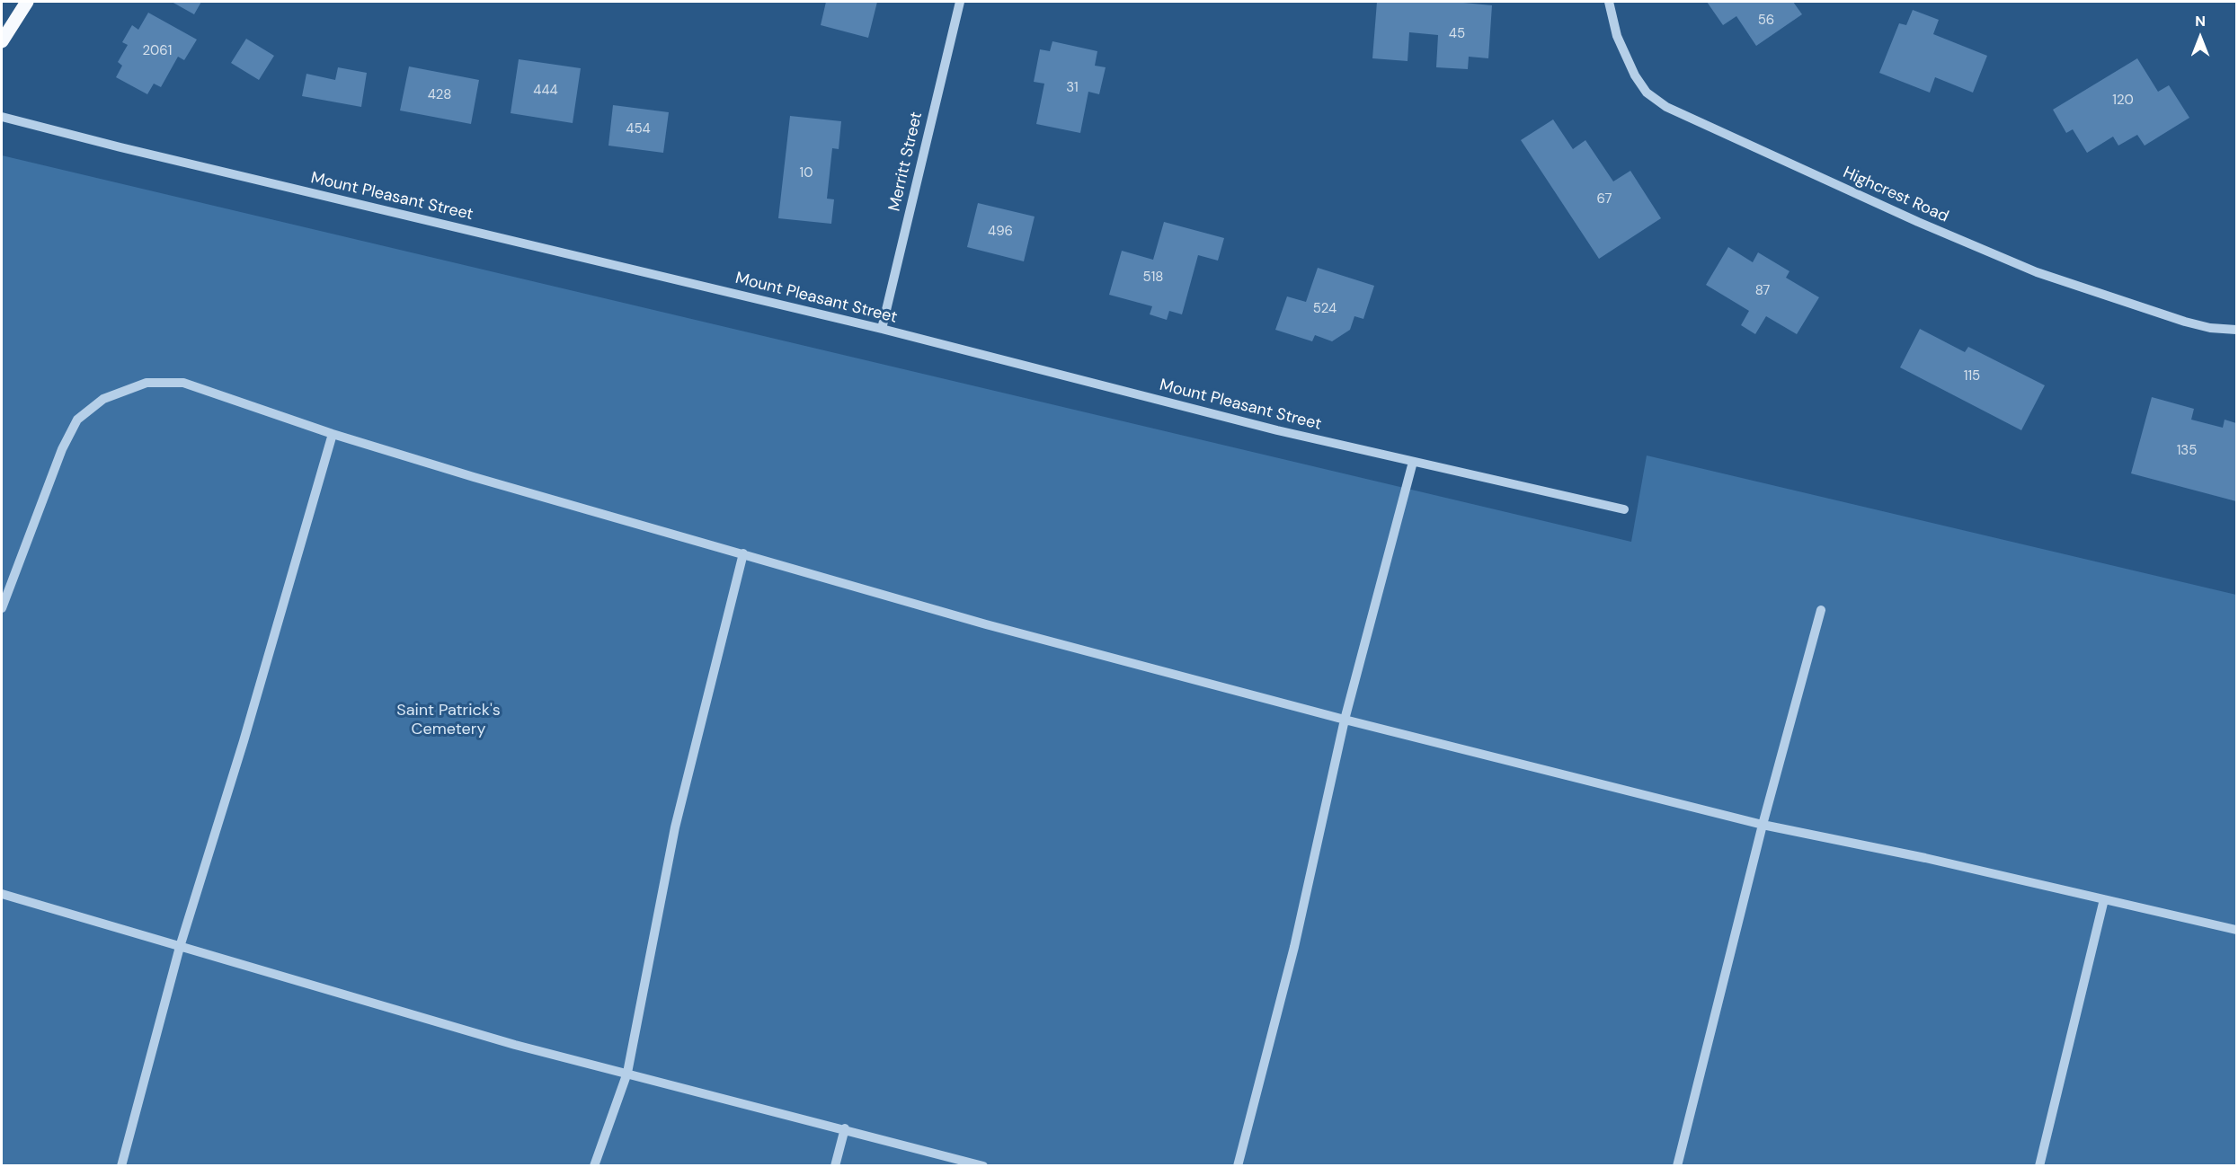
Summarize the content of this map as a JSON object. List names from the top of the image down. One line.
{"streets":{"street":["Merritt Street","Highcrest Road","Mount Pleasant Street"]},"crossings":[["Merritt Street","Mount Pleasant Street"]],"parks":["Saint Patrick's Cemetery"],"house_numbers":["56","45","2061","31","444","428","120","454","10","67","496","518","87","524","115","135"],"north":"top"}
